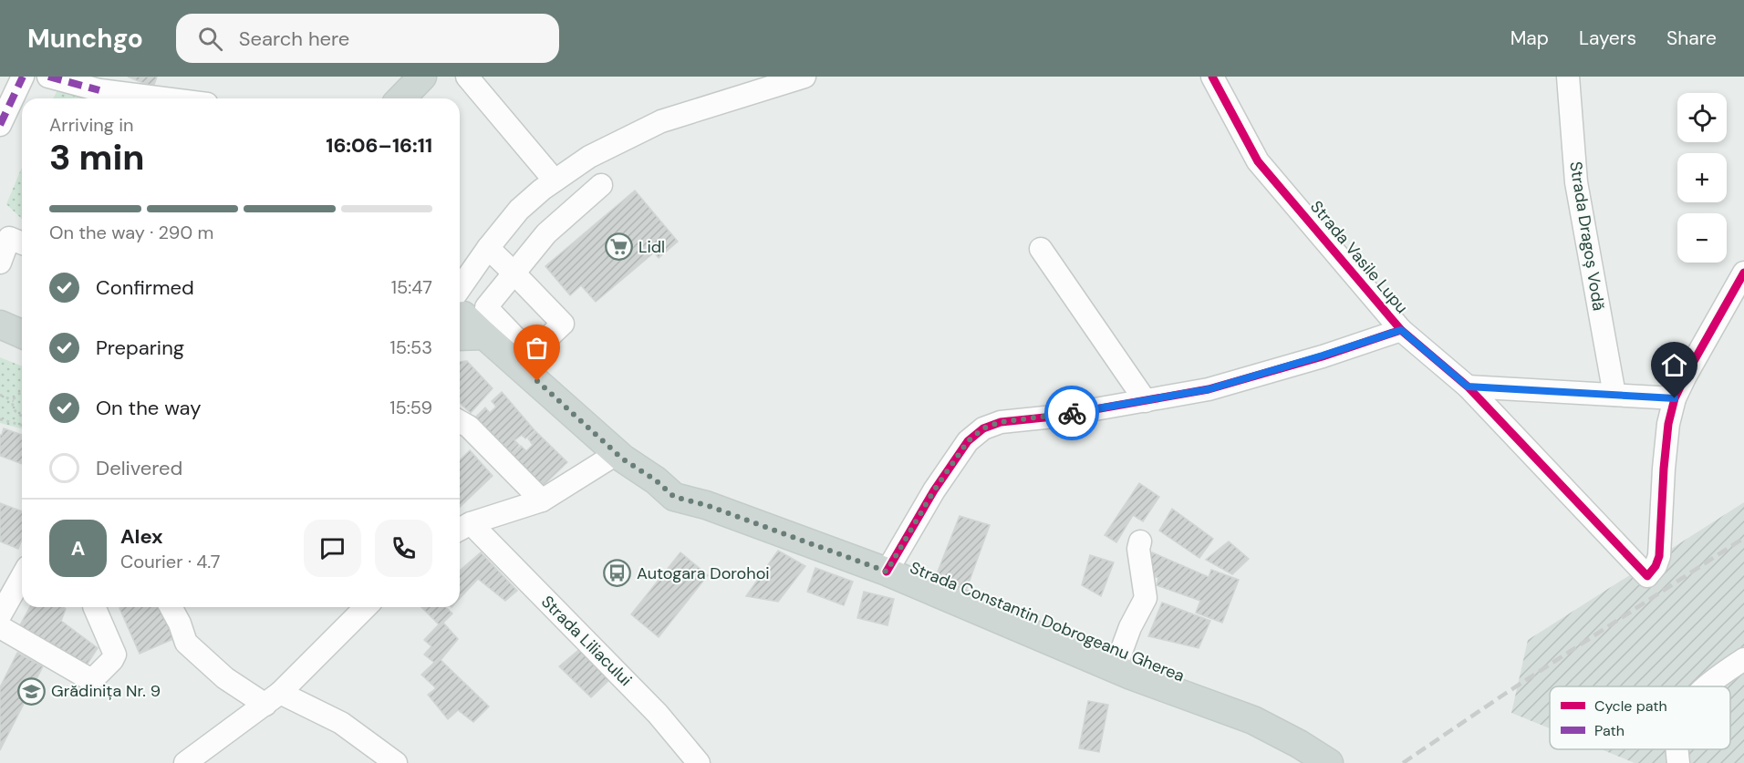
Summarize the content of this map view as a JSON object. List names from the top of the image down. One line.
{"streets":{"main road":["Strada Constantin Dobrogeanu Gherea"],"street":["Strada Dragoș Vodă","Strada Vasile Lupu","Strada Liliacului"]},"places":{"supermarket":["Lidl"],"bus stop":["Autogara Dorohoi"],"school or university":["Grădinița Nr. 9"]},"legend":["Cycle path","Path"],"page":{"header":"Munchgo","search":"Search here","nav":["Map","Layers","Share"],"map_buttons":["+","−"],"heading":["3 min","Arriving in","16:06–16:11"],"panel":["Alex","Courier · 4.7"],"bar":"On the way · 290 m","list":[["Confirmed","15:47"],["Preparing","15:53"],["On the way","15:59"],"Delivered"],"round":"A"}}
